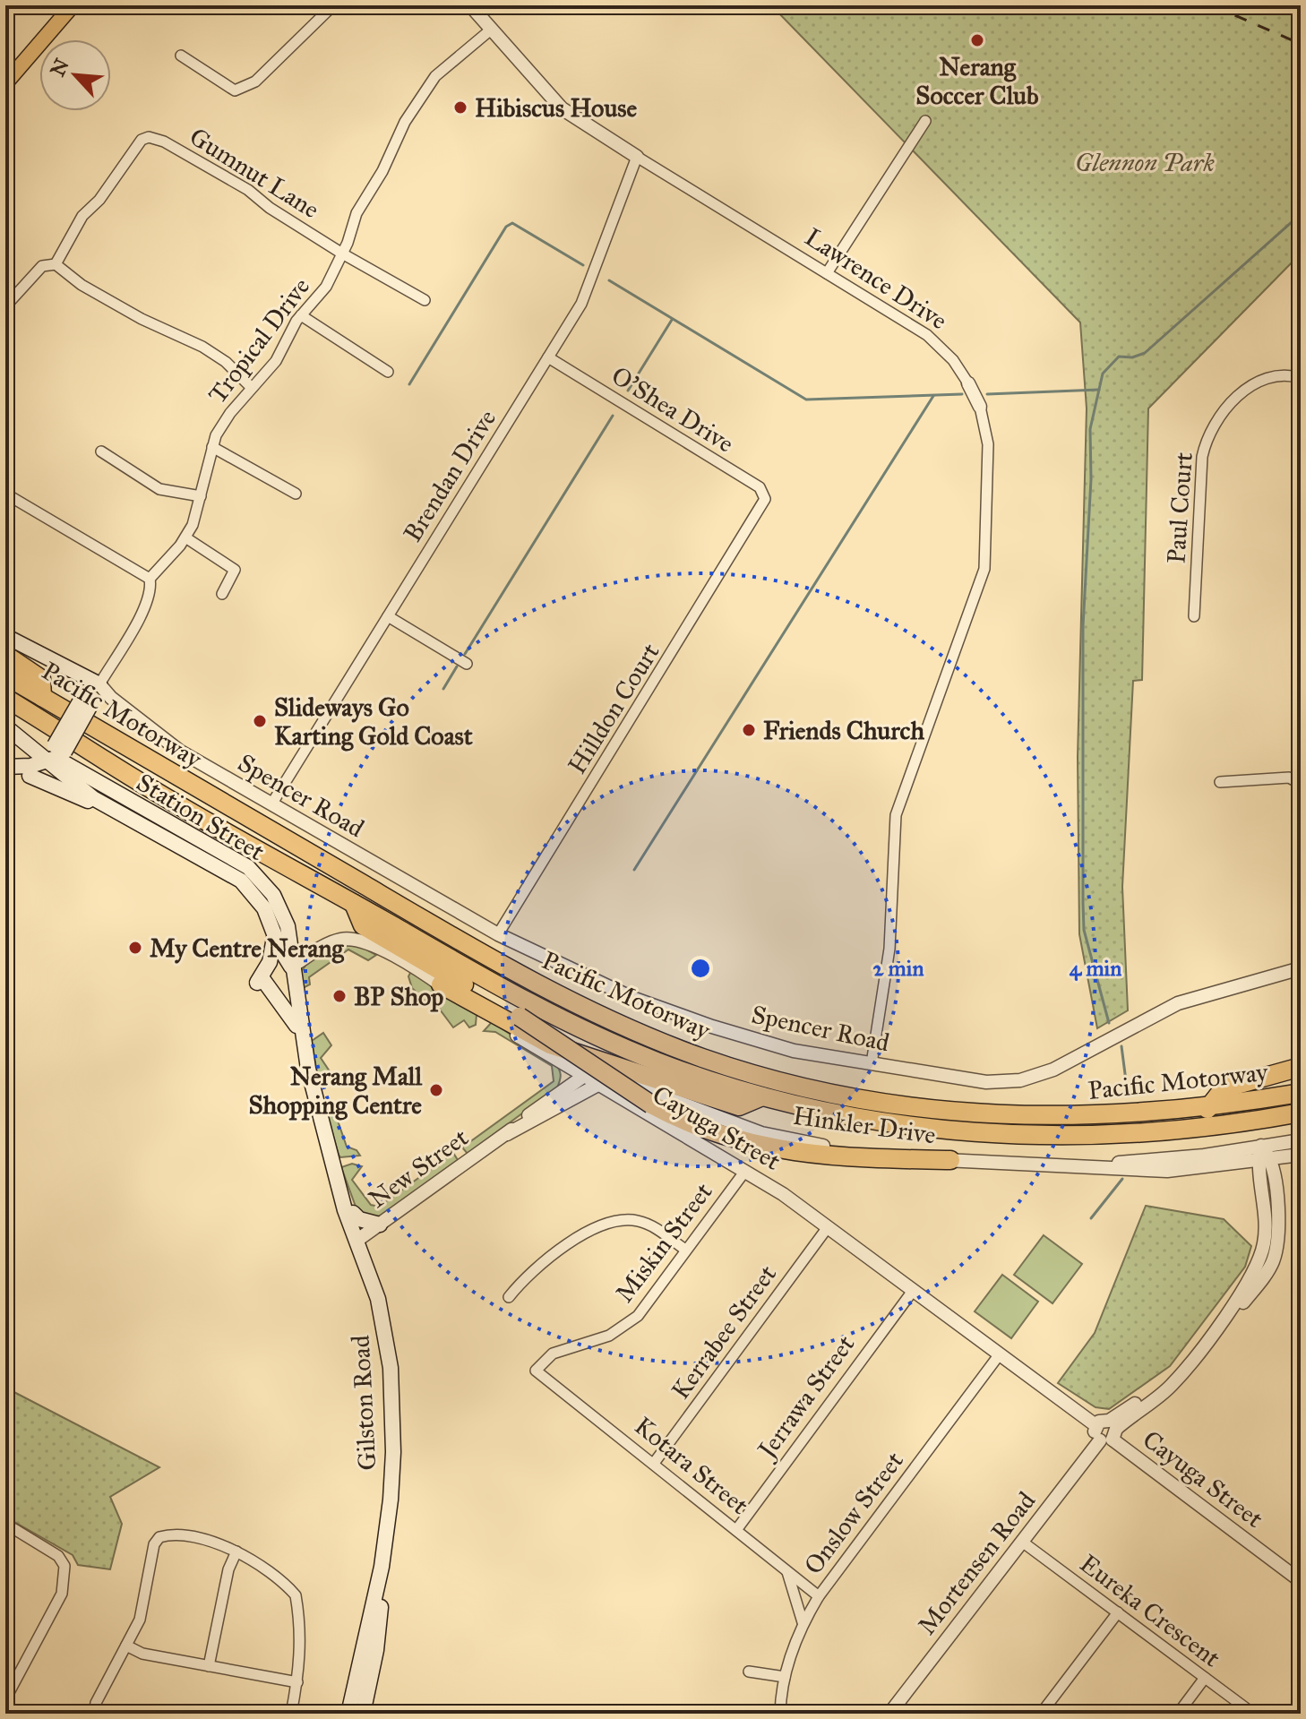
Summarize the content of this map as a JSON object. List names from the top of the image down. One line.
{"streets":{"highway":["Pacific Motorway"],"main road":["Station Street","Gilston Road"],"street":["Gumnut Lane","Lawrence Drive","Tropical Drive","O'Shea Drive","Brendan Drive","Paul Court","Hilldon Court","Spencer Road","Hinkler Drive","Cayuga Street","New Street","Miskin Street","Kerrabee Street","Jerrawa Street","Kotara Street","Onslow Street","Mortensen Road","Eureka Crescent"]},"crossings":[["Gumnut Lane","Tropical Drive"],["Lawrence Drive","Tropical Drive"],["Lawrence Drive","Brendan Drive"],["Lawrence Drive","Spencer Road"],["O'Shea Drive","Brendan Drive"],["O'Shea Drive","Hilldon Court"],["Brendan Drive","Spencer Road"],["Hilldon Court","Spencer Road"],["Station Street","Cayuga Street"],["Station Street","Gilston Road"],["Hinkler Drive","Cayuga Street"],["Hinkler Drive","New Street"],["Hinkler Drive","Mortensen Road"],["Cayuga Street","New Street"],["Cayuga Street","Miskin Street"],["Cayuga Street","Kerrabee Street"],["Cayuga Street","Jerrawa Street"],["Cayuga Street","Gilston Road"],["Cayuga Street","Onslow Street"],["Cayuga Street","Mortensen Road"],["New Street","Gilston Road"],["Miskin Street","Kotara Street"],["Kerrabee Street","Kotara Street"],["Jerrawa Street","Kotara Street"],["Kotara Street","Onslow Street"],["Mortensen Road","Eureka Crescent"]],"parks":["Glennon Park"],"places":["Nerang Soccer Club","Hibiscus House","Slideways Go Karting Gold Coast","Friends Church","My Centre Nerang","BP Shop","Nerang Mall Shopping Centre"],"north":"top left","rings":["2 min","4 min"]}
